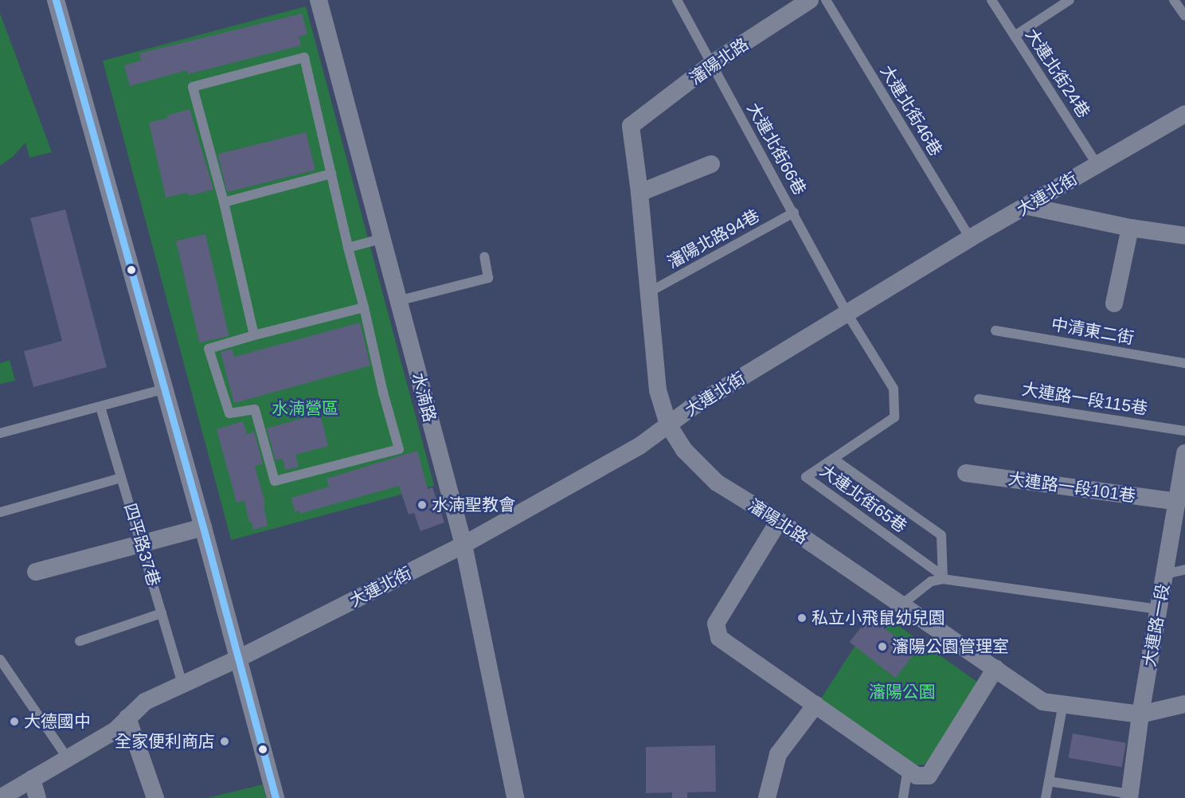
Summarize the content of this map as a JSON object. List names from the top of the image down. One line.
{"streets":{"street":["瀋陽北路","大連北街","水湳路","大連路一段101巷","大連路一段"],"lane":["大連北街24巷","大連北街46巷","大連北街66巷","瀋陽北路94巷","中清東二街","大連路一段115巷","大連北街65巷","四平路37巷"]},"crossings":[["瀋陽北路","大連北街66巷"],["瀋陽北路","大連北街"],["瀋陽北路","瀋陽北路94巷"],["瀋陽北路","大連路一段"],["大連北街24巷","大連北街"],["大連北街46巷","大連北街"],["大連北街66巷","大連北街"],["大連北街66巷","瀋陽北路94巷"],["大連北街66巷","大連北街65巷"],["大連北街","水湳路"],["大連北街","大連北街65巷"],["大連路一段101巷","大連路一段"]],"parks":["水湳營區","瀋陽公園"],"places":["水湳聖教會","私立小飛鼠幼兒園","瀋陽公園管理室","大德國中","全家便利商店"]}
